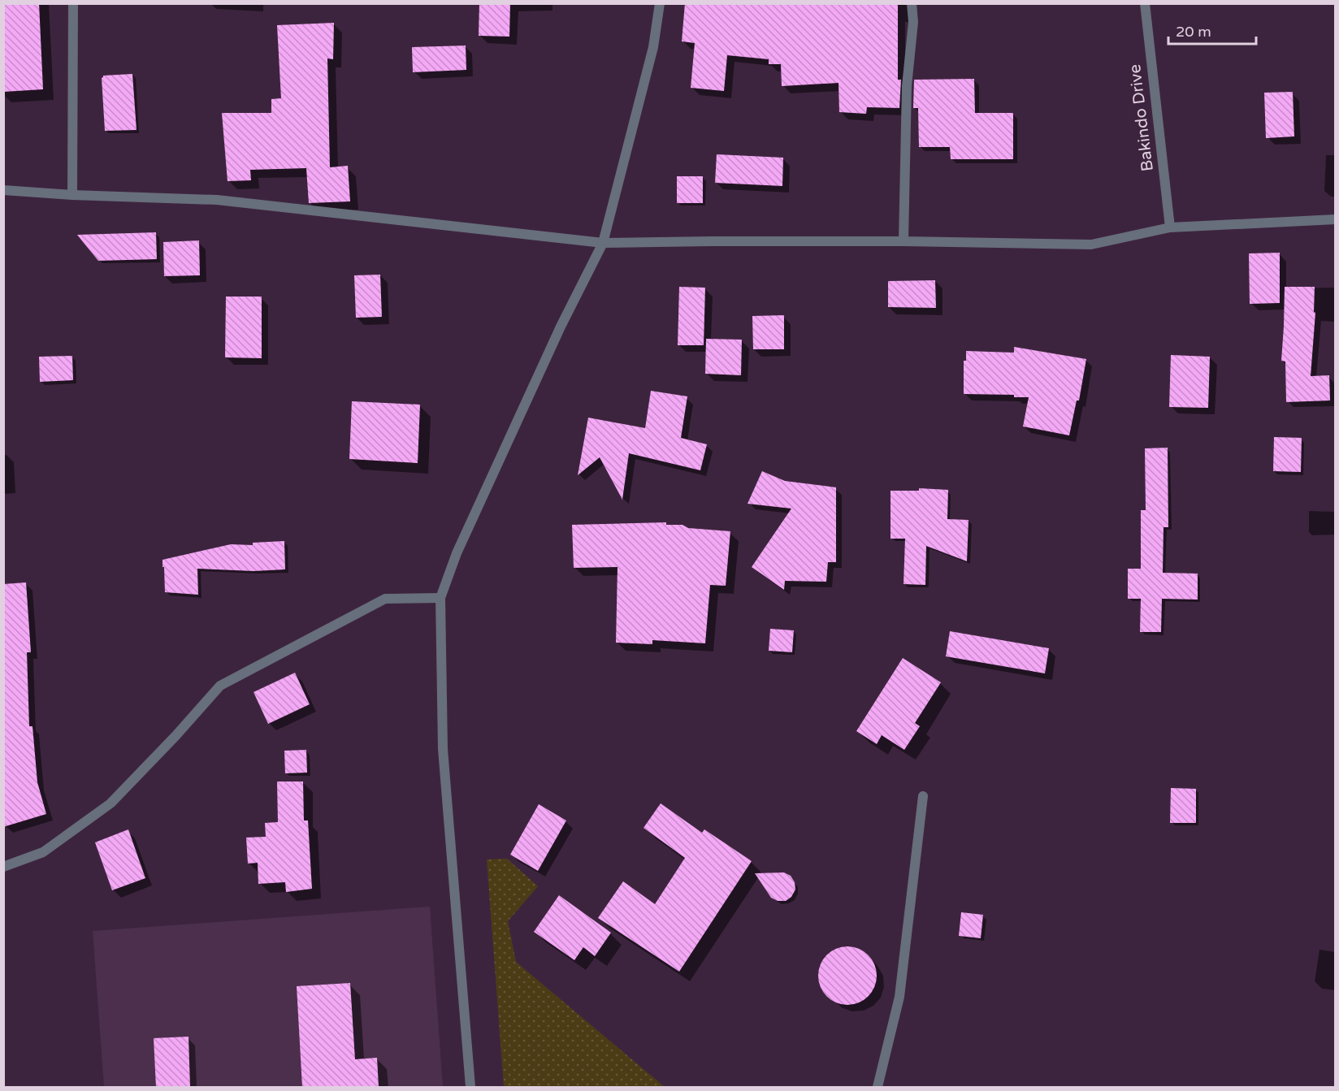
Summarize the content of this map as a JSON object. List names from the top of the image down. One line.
{"streets":{"street":["Bakindo Drive"]},"scale_bar":"20 m"}
